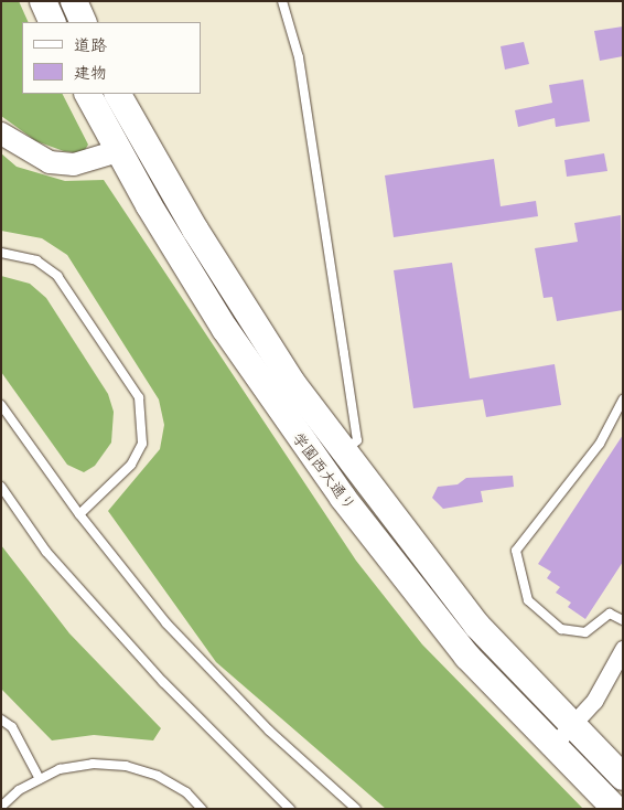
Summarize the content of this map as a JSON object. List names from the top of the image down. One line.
{"streets":{"highway":["学園西大通り"]},"legend":["道路","建物"]}
